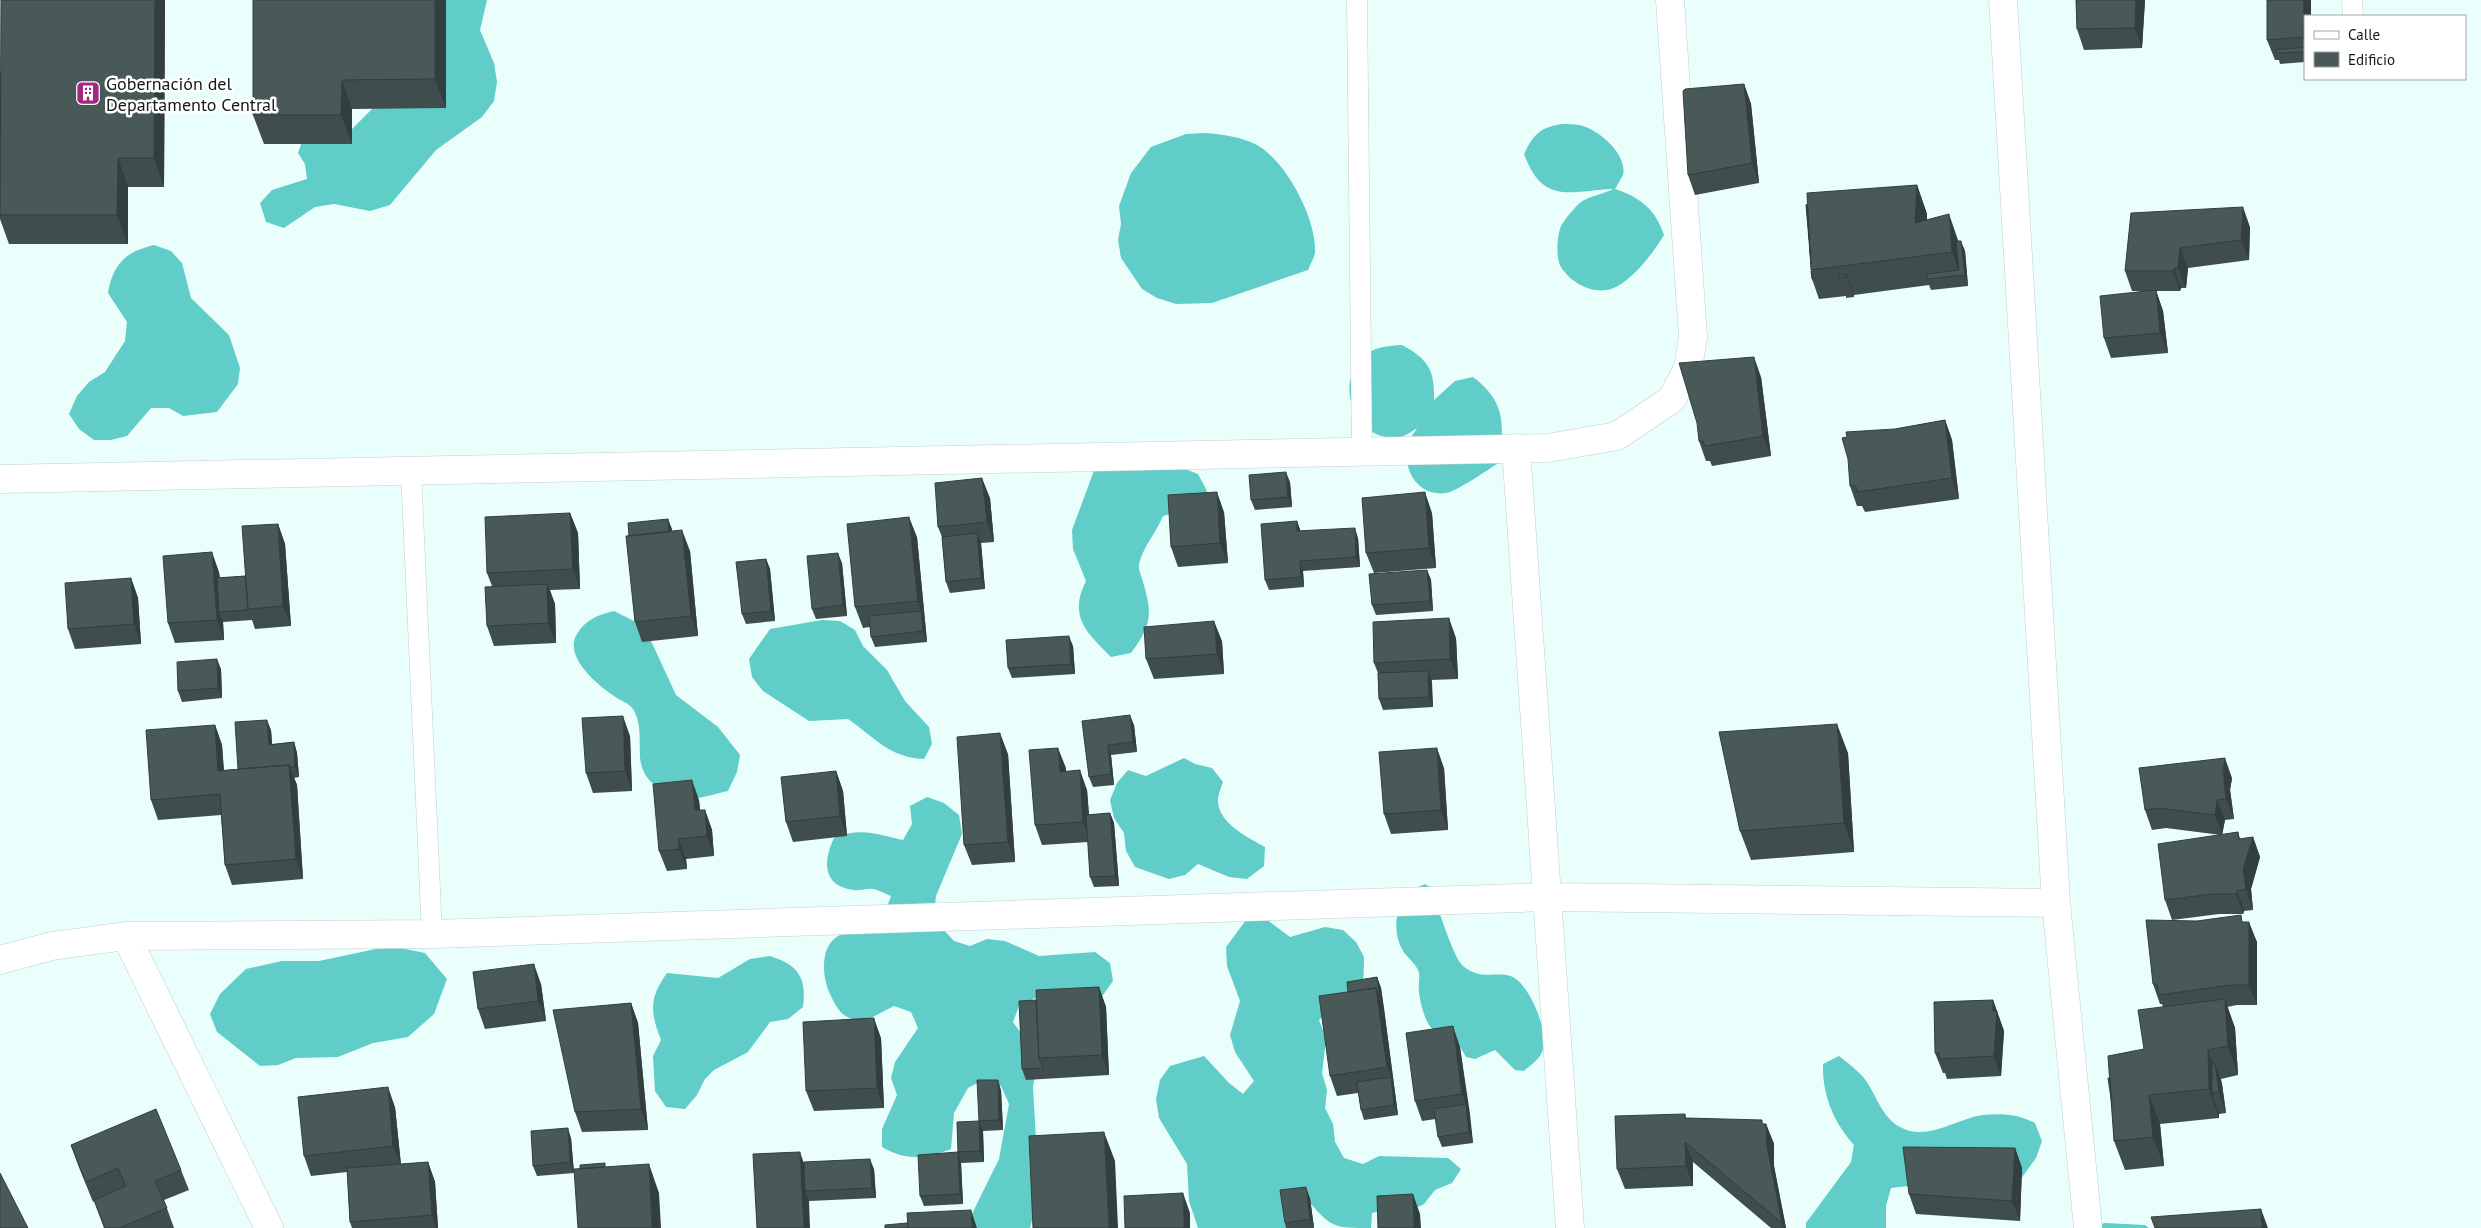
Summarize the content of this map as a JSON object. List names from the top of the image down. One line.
{"places":{"building":["Gobernación del Departamento Central"]},"legend":["Calle","Edificio"]}
